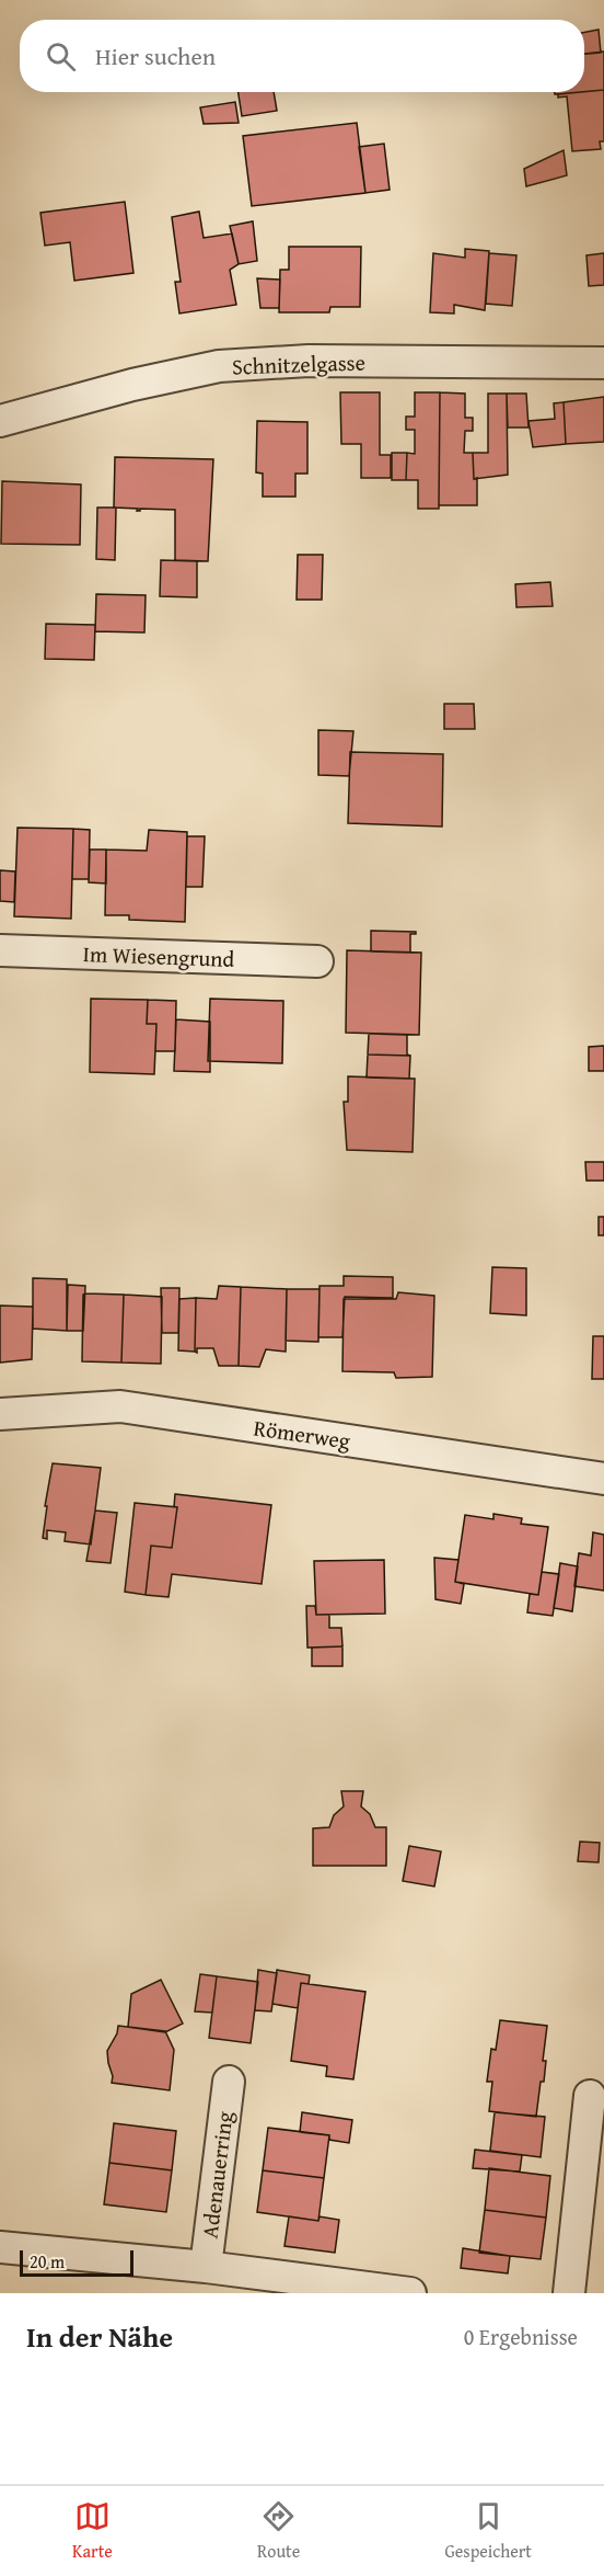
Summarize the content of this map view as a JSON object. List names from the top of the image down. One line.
{"streets":{"street":["Schnitzelgasse","Im Wiesengrund","Römerweg","Adenauerring"]},"scale_bar":"20 m","page":{"search":"Hier suchen","scale":"20 m","heading":["In der Nähe","0 Ergebnisse"],"nav":["Karte","Route","Gespeichert"]}}
